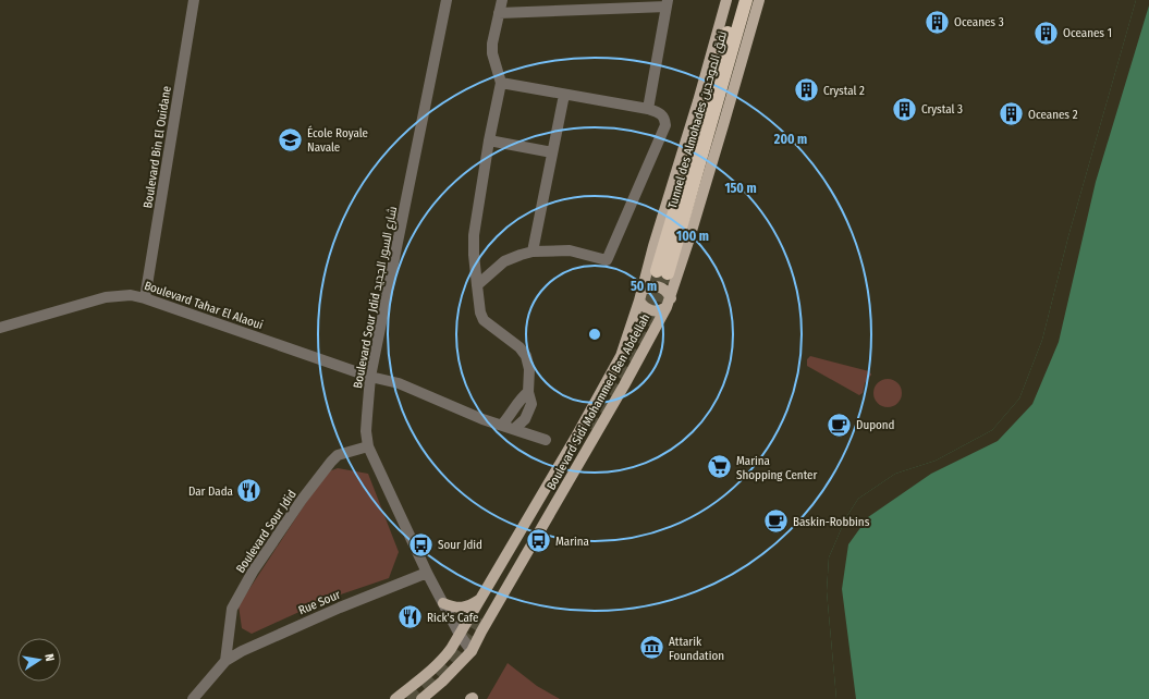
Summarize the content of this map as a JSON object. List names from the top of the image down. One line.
{"streets":{"highway":["Tunnel des Almohades نفق الموحدين"],"main road":["Boulevard Sidi Mohammed Ben Abdellah"],"street":["Boulevard Bin El Ouidane","Boulevard Sour Jdid شارع السور الجديد","Boulevard Tahar El Alaoui","Boulevard Sour Jdid","Rue Sour"]},"crossings":[["Boulevard Bin El Ouidane","Boulevard Tahar El Alaoui"],["Boulevard Sour Jdid شارع السور الجديد","Boulevard Tahar El Alaoui"],["Boulevard Sour Jdid شارع السور الجديد","Boulevard Sidi Mohammed Ben Abdellah"],["Boulevard Sour Jdid شارع السور الجديد","Boulevard Sour Jdid"],["Boulevard Sour Jdid شارع السور الجديد","Rue Sour"],["Boulevard Sour Jdid","Rue Sour"]],"places":{"building":["Oceanes 3","Oceanes 1","Crystal 2","Crystal 3","Oceanes 2"],"school or university":["École Royale Navale"],"cafe":["Dupond","Baskin-Robbins"],"supermarket":["Marina Shopping Center"],"restaurant":["Dar Dada","Rick's Cafe"],"bus stop":["Marina","Sour Jdid"],"museum":["Attarik Foundation"]},"north":"right","rings":["200 m","150 m","100 m","50 m"]}
